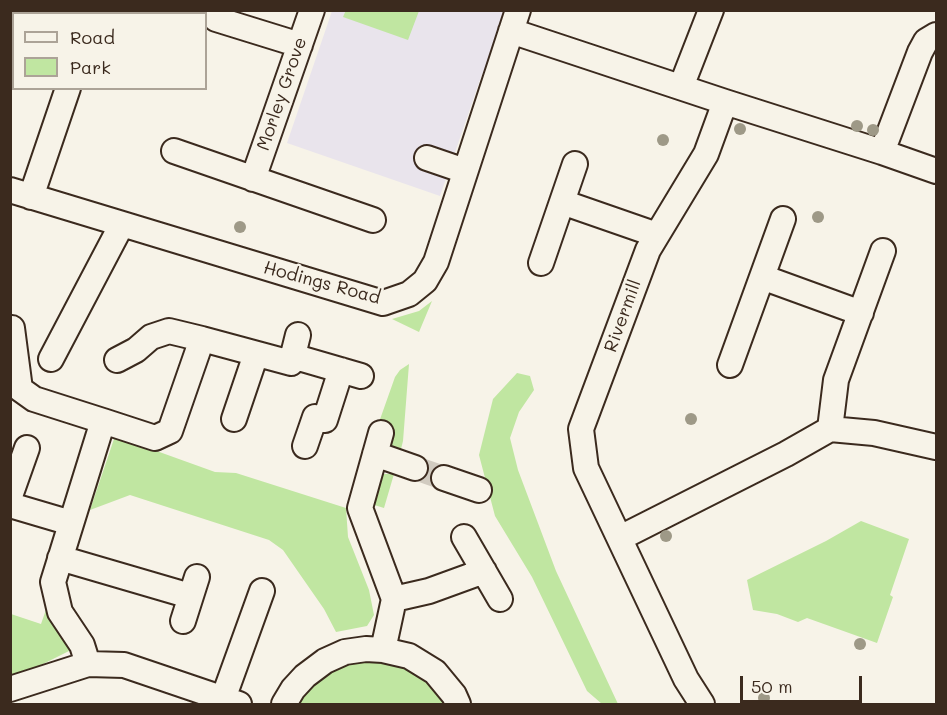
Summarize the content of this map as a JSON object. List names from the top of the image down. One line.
{"streets":{"street":["Morley Grove","Hodings Road","Rivermill"]},"legend":["Road","Park"],"scale_bar":"50 m"}
